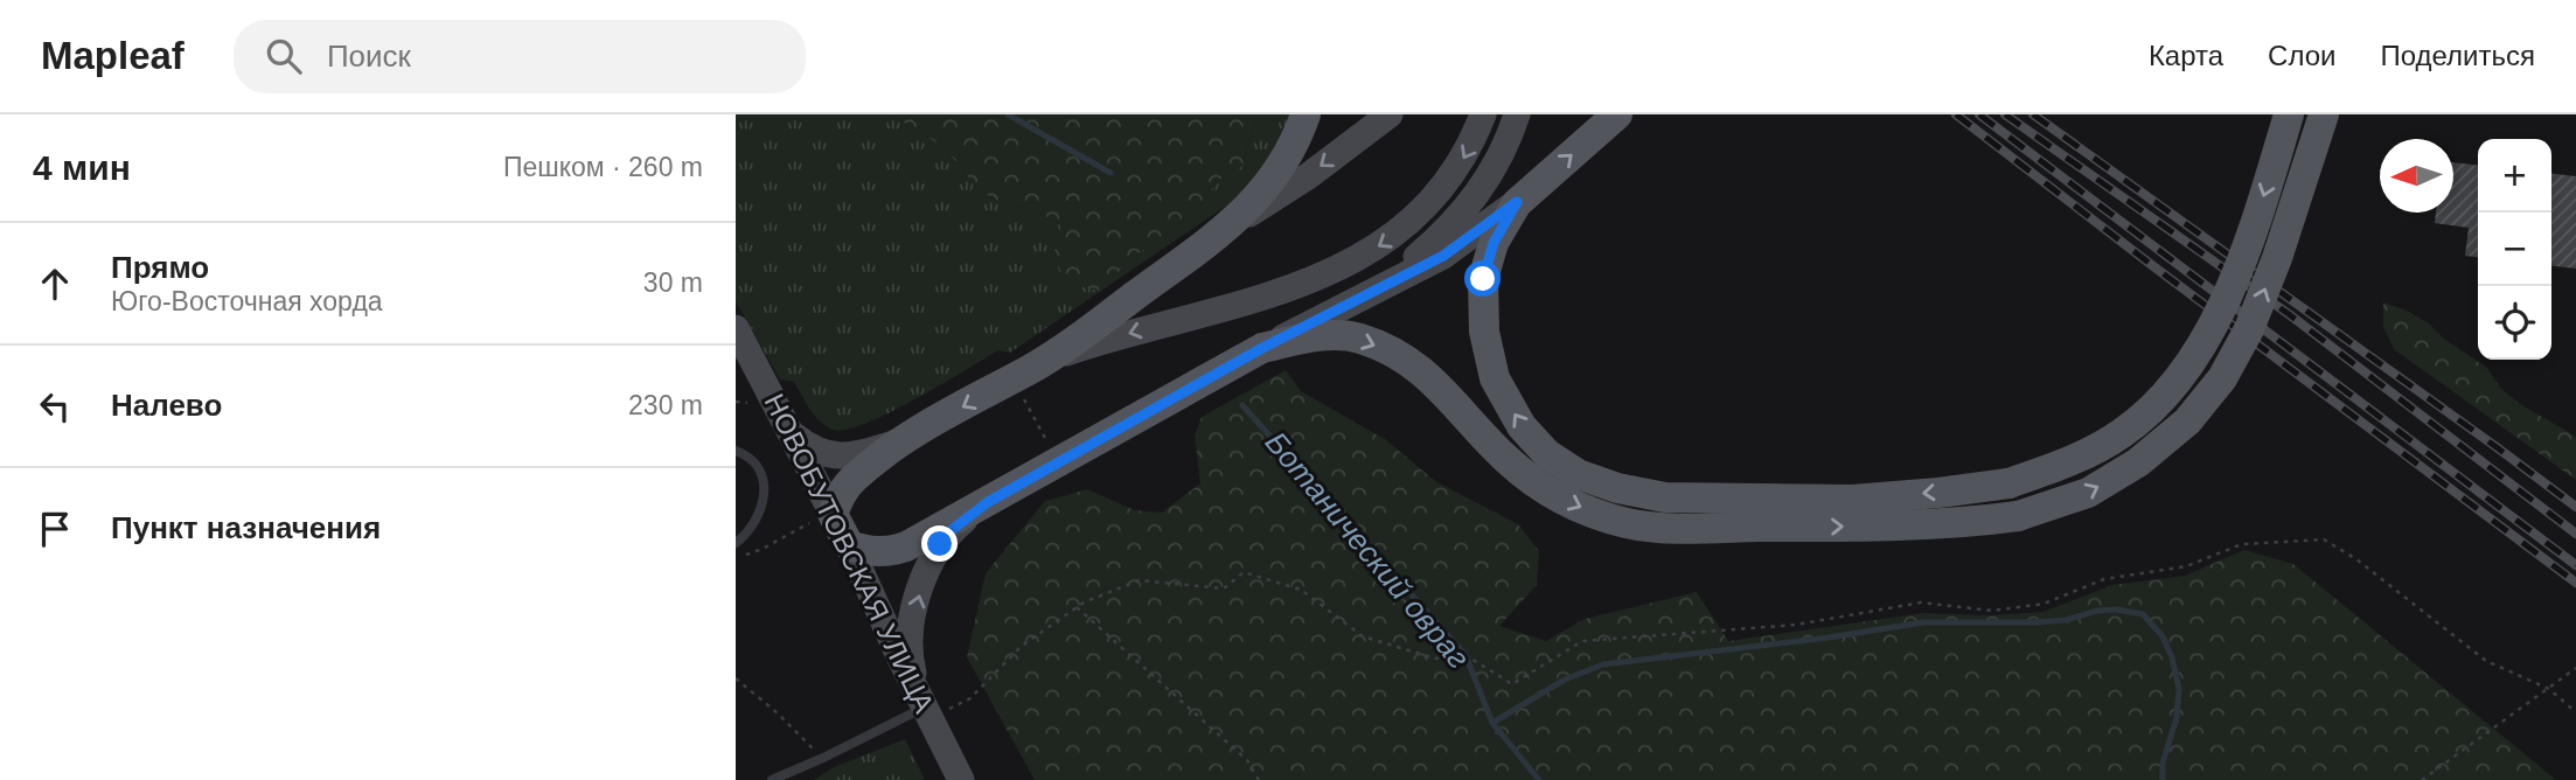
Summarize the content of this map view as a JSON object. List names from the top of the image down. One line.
{"streets":{"main road":["НОВОБУТОВСКАЯ УЛИЦА"]},"water":["Ботанический овраг"],"north":"left","page":{"header":"Mapleaf","search":"Поиск","nav":["Карта","Слои","Поделиться"],"heading":["4 мин","Пешком · 260 m"],"map_buttons":["+","−"],"list":[["Прямо","Юго-Восточная хорда","30 m"],["Налево","230 m"],"Пункт назначения"]}}
